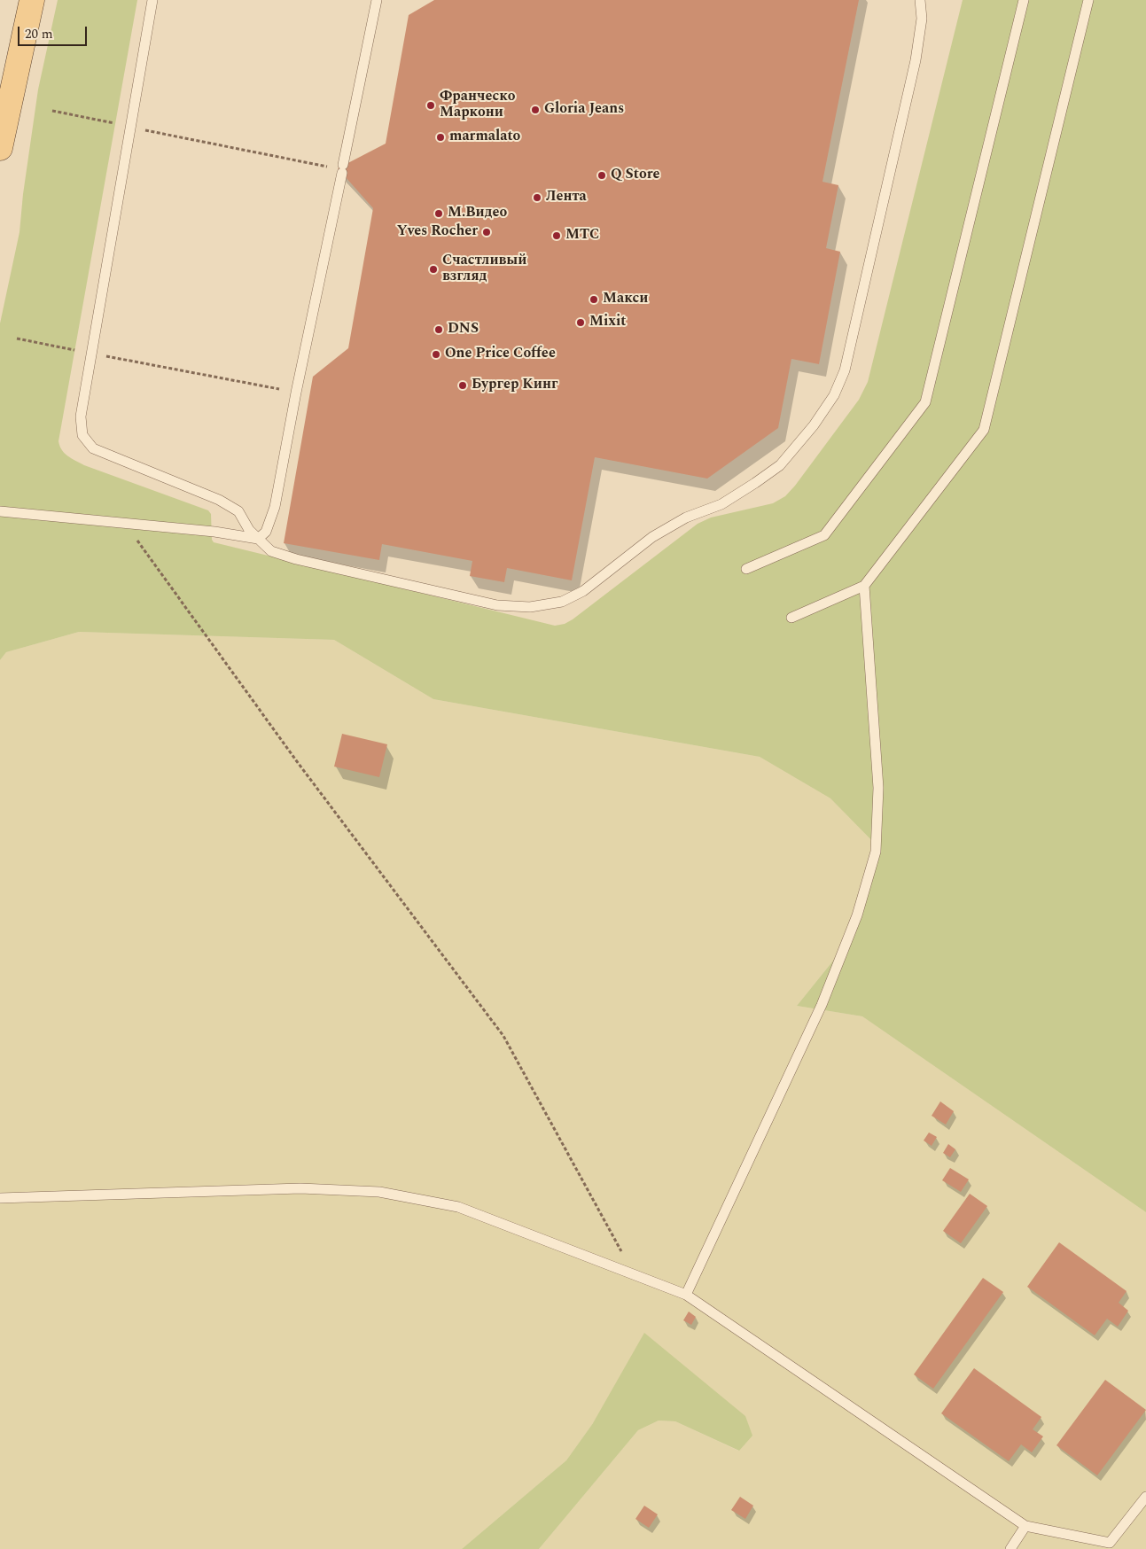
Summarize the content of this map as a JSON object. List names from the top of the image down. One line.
{"places":["Франческо Маркони","Gloria Jeans","marmalato","Q Store","Лента","М.Видео","Yves Rocher","МТС","Счастливый взгляд","Макси","Mixit","DNS","One Price Coffee","Бургер Кинг"],"scale_bar":"20 m"}
